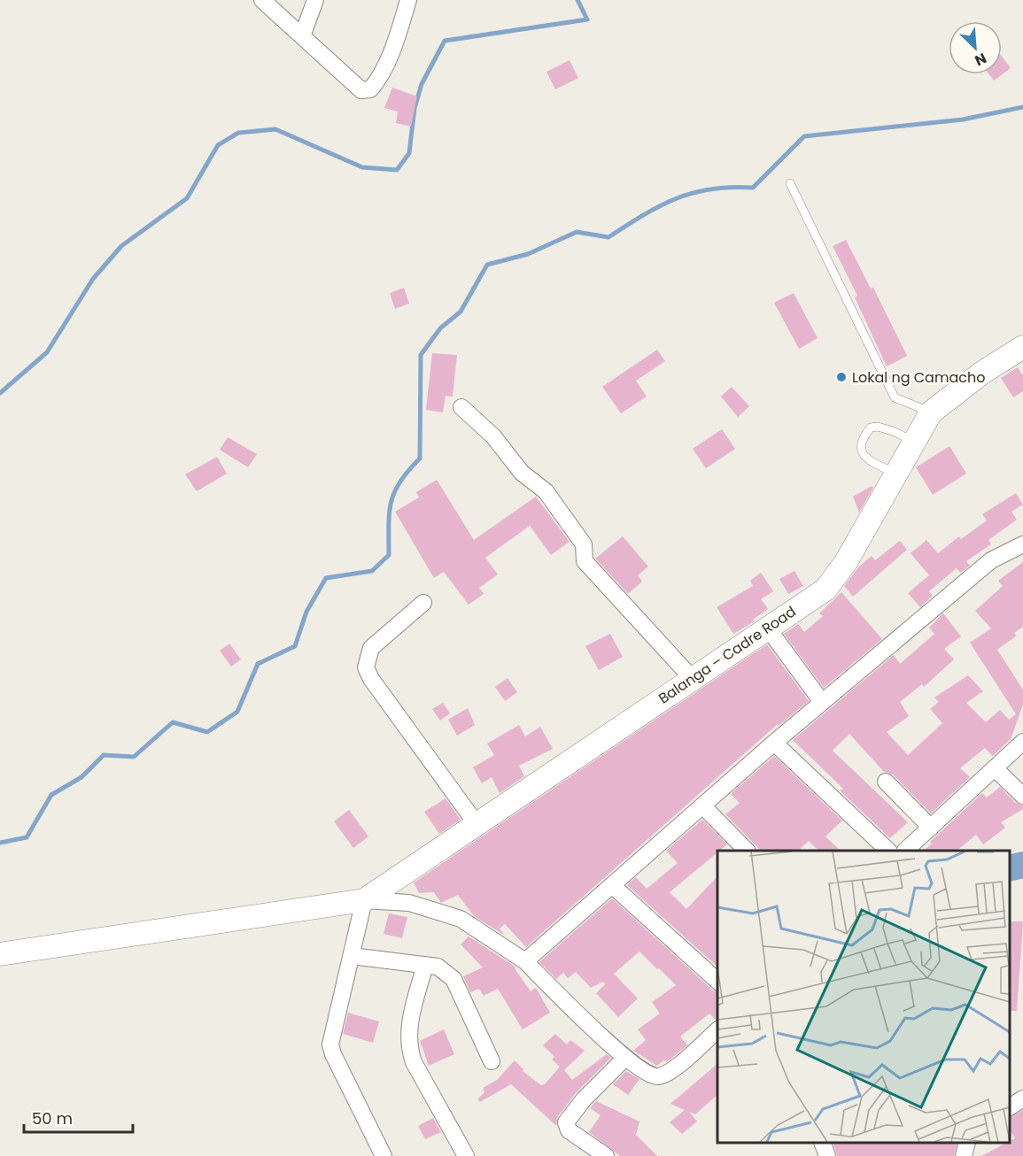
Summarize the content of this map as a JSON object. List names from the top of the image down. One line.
{"streets":{"street":["Balanga – Cadre Road"]},"places":["Lokal ng Camacho"],"scale_bar":"50 m","north":"bottom right"}
